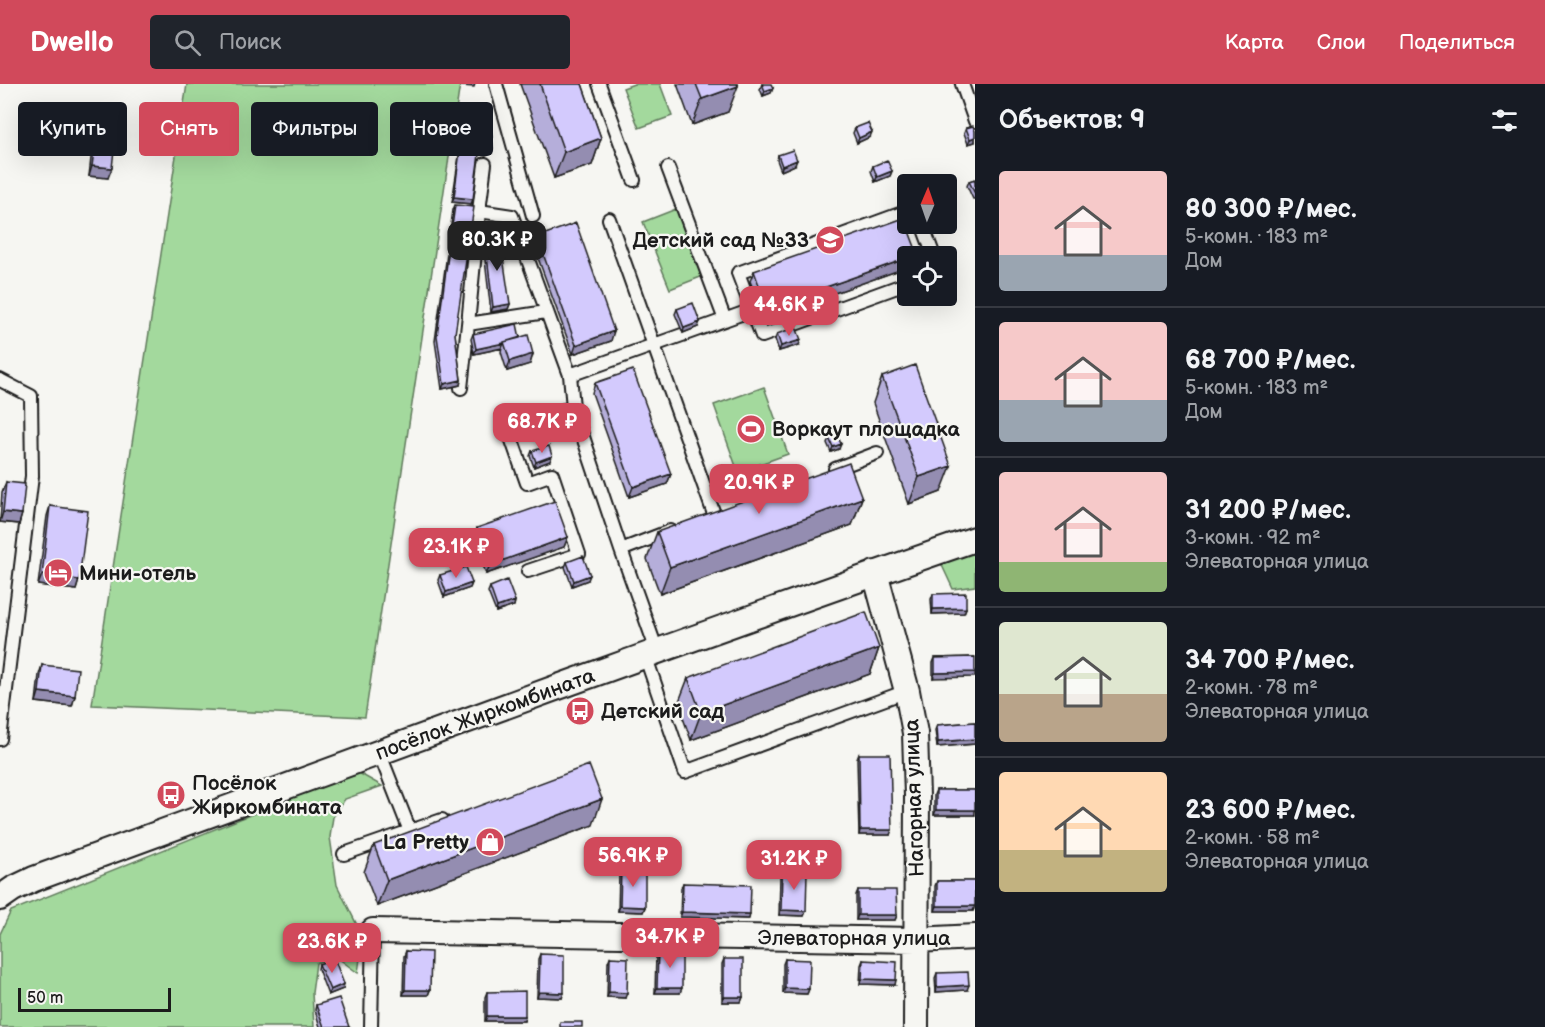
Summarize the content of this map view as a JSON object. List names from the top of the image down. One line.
{"streets":{"street":["посёлок Жиркомбината","Нагорная улица","Элеваторная улица"]},"crossings":[["посёлок Жиркомбината","Нагорная улица"],["Нагорная улица","Элеваторная улица"]],"places":{"school or university":["Детский сад №33"],"sports":["Воркаут площадка"],"hotel":["Мини-отель"],"bus stop":["Детский сад","Посёлок Жиркомбината"],"shop":["La Pretty"]},"scale_bar":"50 m","north":"top","page":{"header":"Dwello","search":"Поиск","nav":["Карта","Слои","Поделиться"],"heading":"Объектов: 9","chip":["Купить","Снять","Фильтры","Новое"],"list":[{"name":"80 300 ₽/мес.","note":"5-комн. · 183 m² · Дом"},{"name":"68 700 ₽/мес.","note":"5-комн. · 183 m² · Дом"},{"name":"31 200 ₽/мес.","note":"3-комн. · 92 m² · Элеваторная улица"},{"name":"34 700 ₽/мес.","note":"2-комн. · 78 m² · Элеваторная улица"},{"name":"23 600 ₽/мес.","note":"2-комн. · 58 m² · Элеваторная улица"}],"price":["80.3K ₽","44.6K ₽","68.7K ₽","20.9K ₽","23.1K ₽","56.9K ₽","31.2K ₽","34.7K ₽","23.6K ₽"],"scale":"50 m"}}
